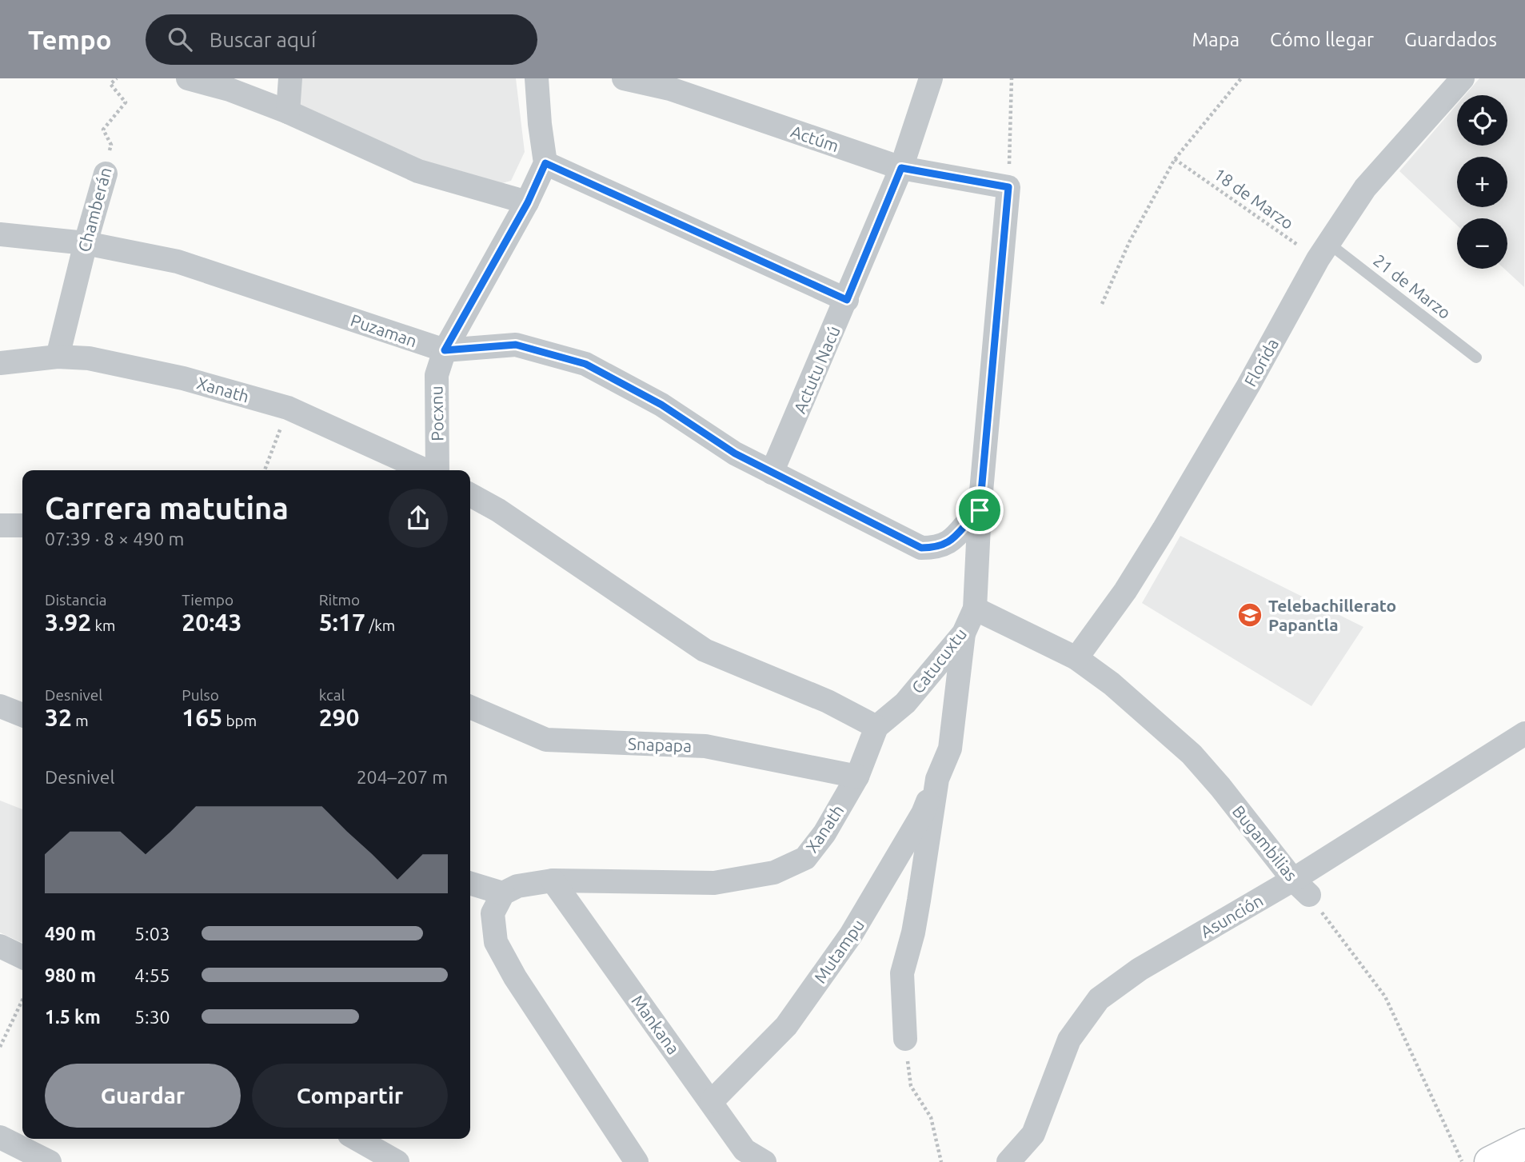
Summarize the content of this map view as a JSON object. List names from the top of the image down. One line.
{"streets":{"street":["Actúm","Chamberán","Puzaman","Florida","Actutu Nacú","Xanath","Pocxnu","Catucuxtu","Snapapa","Bugambilias","Asunción","Mutampu","Mankana"],"lane":["21 de Marzo"],"path":["18 de Marzo"]},"crossings":[["Actúm","Actutu Nacú"],["Actúm","Catucuxtu"],["18 de Marzo","21 de Marzo"],["18 de Marzo","Florida"],["Chamberán","Puzaman"],["Chamberán","Xanath"],["21 de Marzo","Florida"],["Puzaman","Actutu Nacú"],["Puzaman","Pocxnu"],["Puzaman","Catucuxtu"],["Florida","Bugambilias"],["Xanath","Catucuxtu"],["Xanath","Snapapa"],["Xanath","Mankana"],["Catucuxtu","Bugambilias"],["Catucuxtu","Mutampu"],["Bugambilias","Asunción"],["Mutampu","Mankana"]],"places":{"school or university":["Telebachillerato Papantla"]},"page":{"header":"Tempo","search":"Buscar aquí","nav":["Mapa","Cómo llegar","Guardados"],"map_buttons":["+","−"],"heading":["Carrera matutina","07:39 · 8 × 490 m"],"stats":[["Distancia","3.92 km"],["Tiempo","20:43"],["Ritmo","5:17 /km"],["Desnivel","32 m"],["Pulso","165 bpm"],["kcal","290"]],"chart":["Desnivel","204–207 m"],"list":[{"name":"490 m","note":"5:03"},{"name":"980 m","note":"4:55"},{"name":"1.5 km","note":"5:30"}],"buttons":["Guardar","Compartir"]}}
